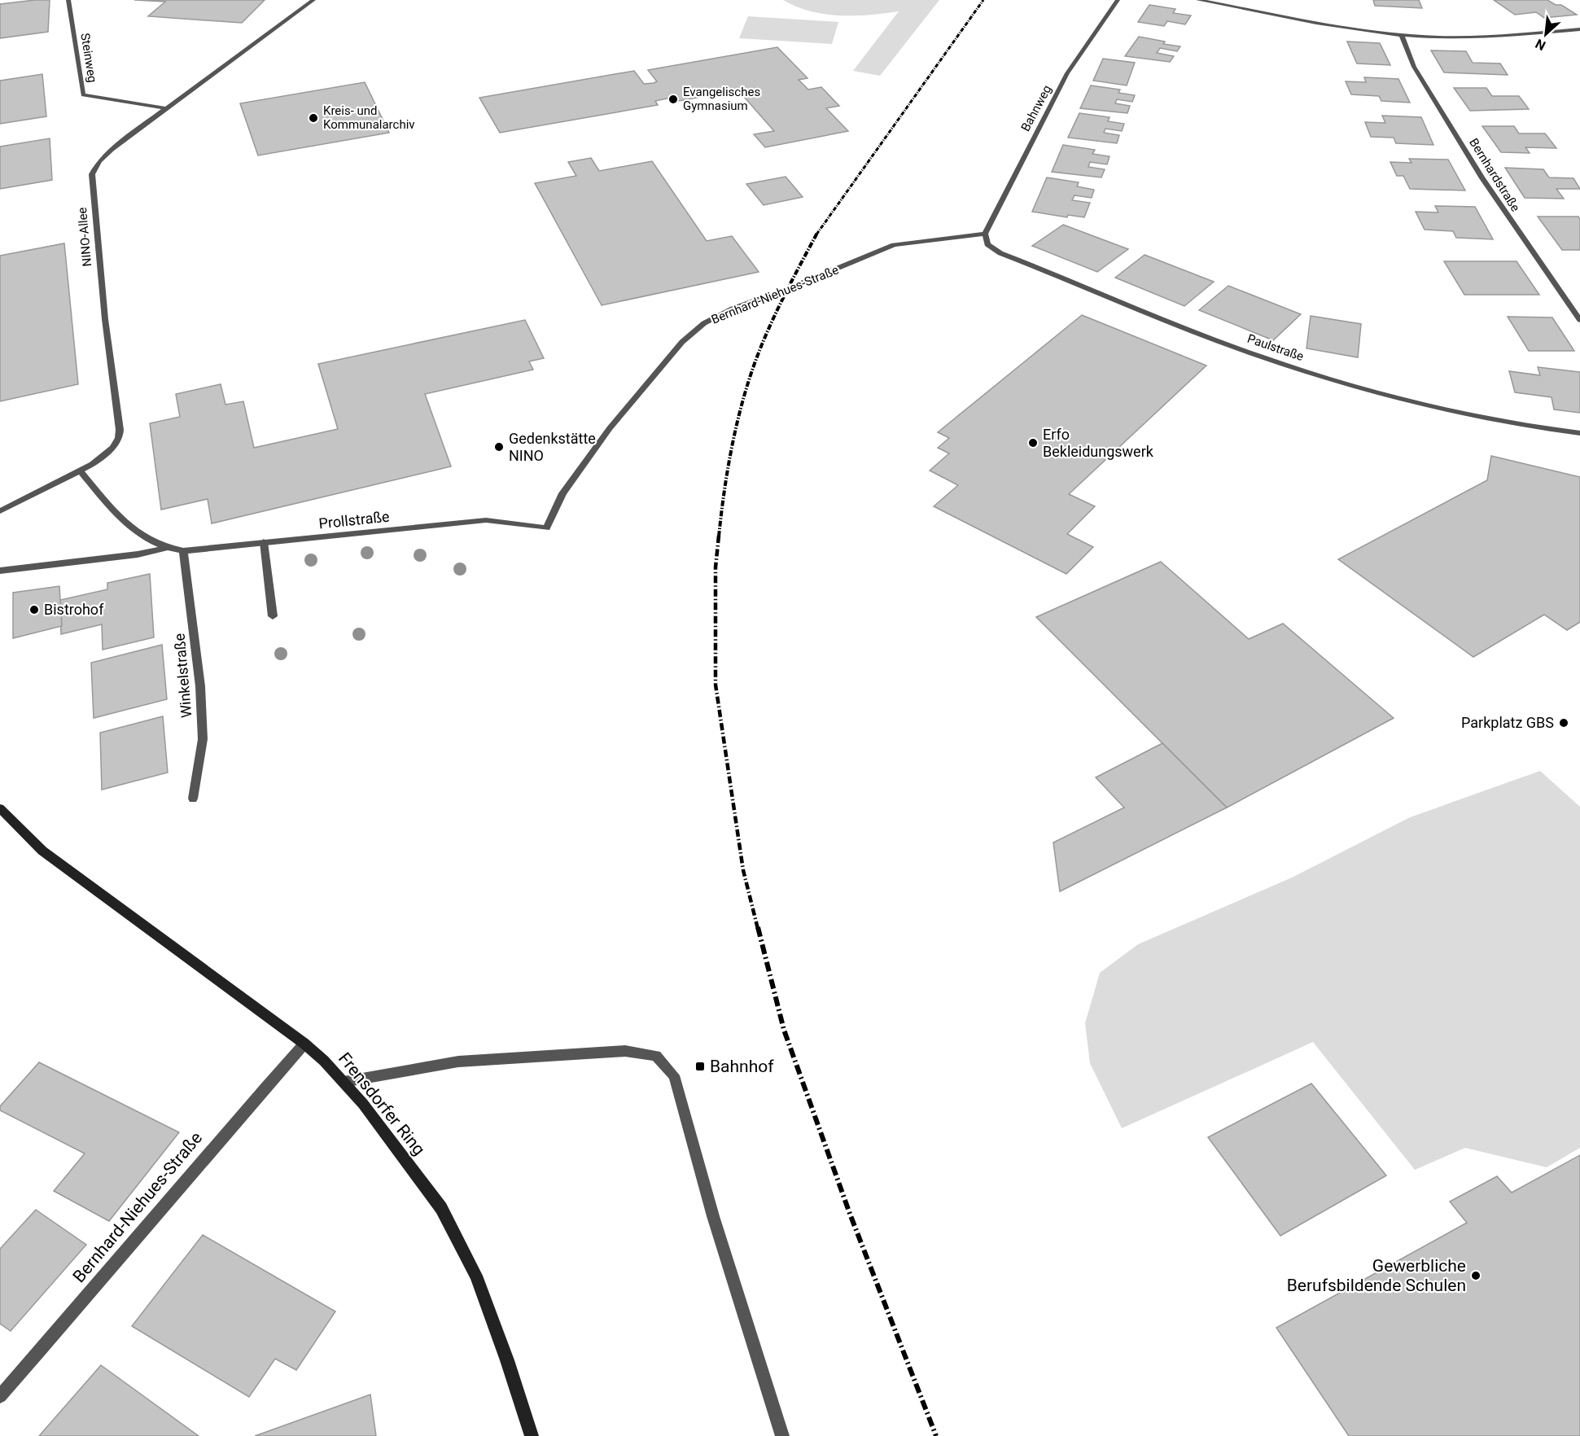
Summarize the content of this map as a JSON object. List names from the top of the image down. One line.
{"streets":{"street":["Steinweg","Bahnweg","Bernhardstraße","NINO-Allee","Bernhard-Niehues-Straße","Paulstraße","Prollstraße","Winkelstraße","Frensdorfer Ring"]},"crossings":[["Steinweg","NINO-Allee"],["Bahnweg","Bernhard-Niehues-Straße"],["Bahnweg","Paulstraße"],["NINO-Allee","Prollstraße"],["Bernhard-Niehues-Straße","Paulstraße"],["Bernhard-Niehues-Straße","Prollstraße"],["Bernhard-Niehues-Straße","Frensdorfer Ring"],["Prollstraße","Winkelstraße"]],"places":{"other":["Evangelisches Gymnasium","Kreis- und Kommunalarchiv","Erfo Bekleidungswerk","Gedenkstätte NINO","Bistrohof","Parkplatz GBS","Gewerbliche Berufsbildende Schulen"],"transit":["Bahnhof"]},"north":"bottom left"}
